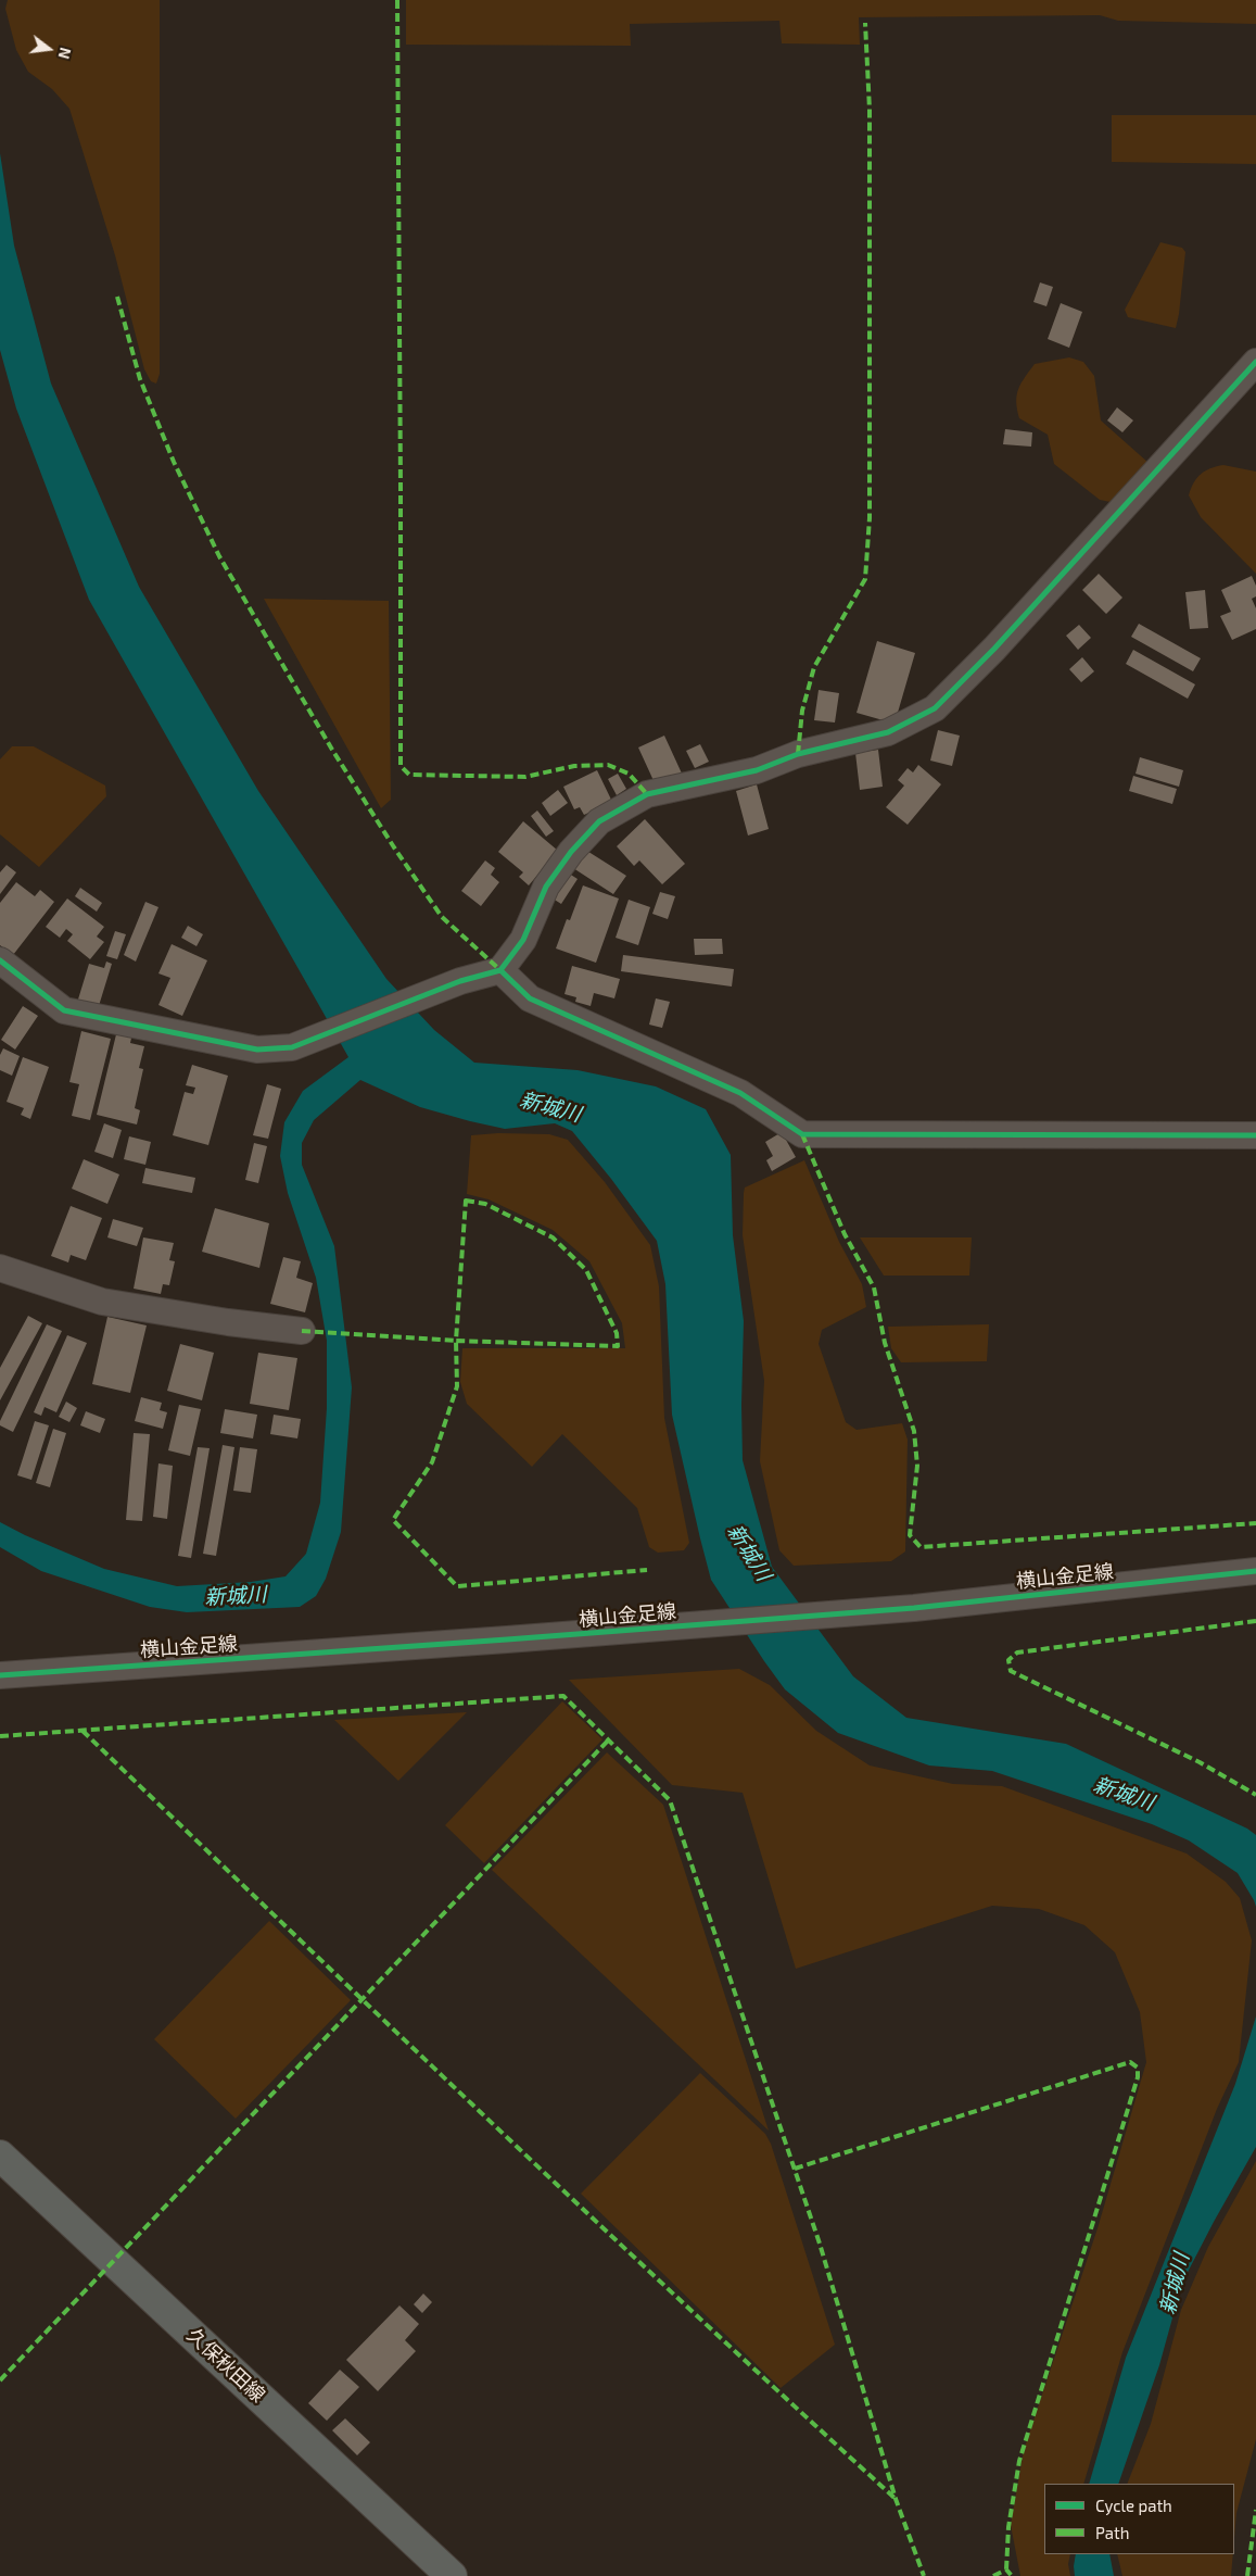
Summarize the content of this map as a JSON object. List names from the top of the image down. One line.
{"streets":{"main road":["久保秋田線"],"street":["横山金足線"]},"water":["新城川"],"legend":["Cycle path","Path"],"north":"right"}
